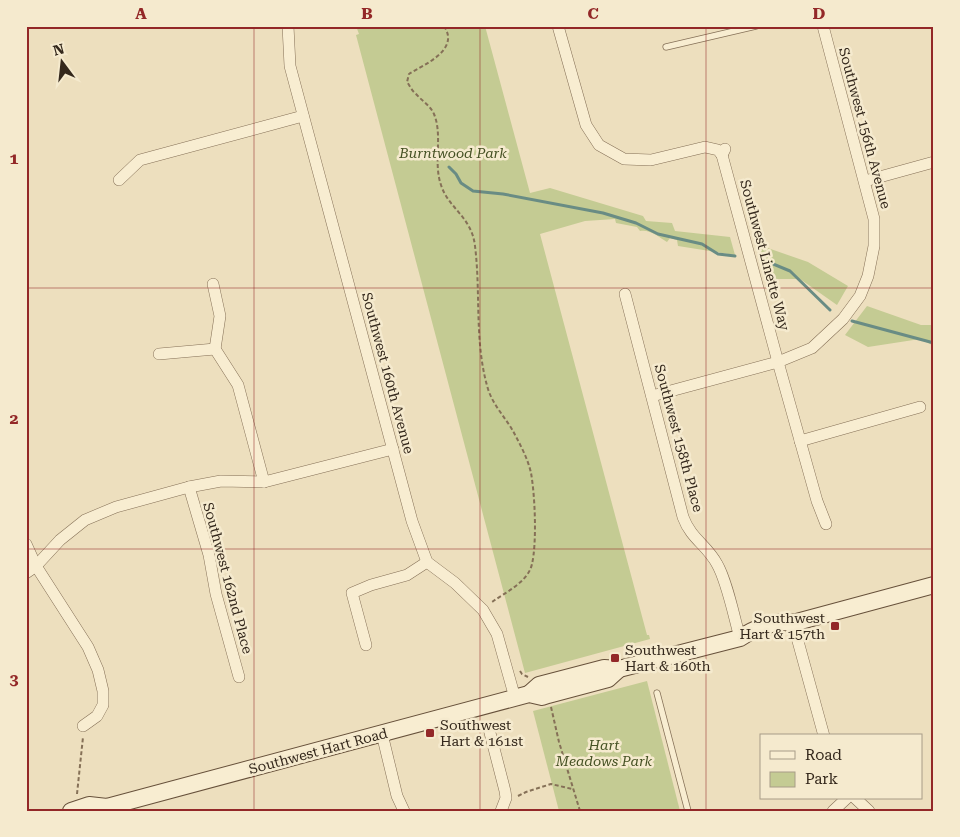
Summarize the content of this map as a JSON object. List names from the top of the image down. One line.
{"streets":{"main road":["Southwest Hart Road"],"street":["Southwest 156th Avenue","Southwest Linette Way","Southwest 160th Avenue","Southwest 158th Place","Southwest 162nd Place"]},"crossings":[["Southwest 156th Avenue","Southwest Linette Way"],["Southwest 156th Avenue","Southwest 158th Place"],["Southwest 158th Place","Southwest Hart Road"]],"parks":["Burntwood Park","Hart Meadows Park"],"places":{"transit":["Southwest Hart & 157th","Southwest Hart & 160th","Southwest Hart & 161st"]},"legend":["Road","Park"],"north":"top","grid":{"columns":["A","B","C","D"],"rows":["1","2","3"]}}
